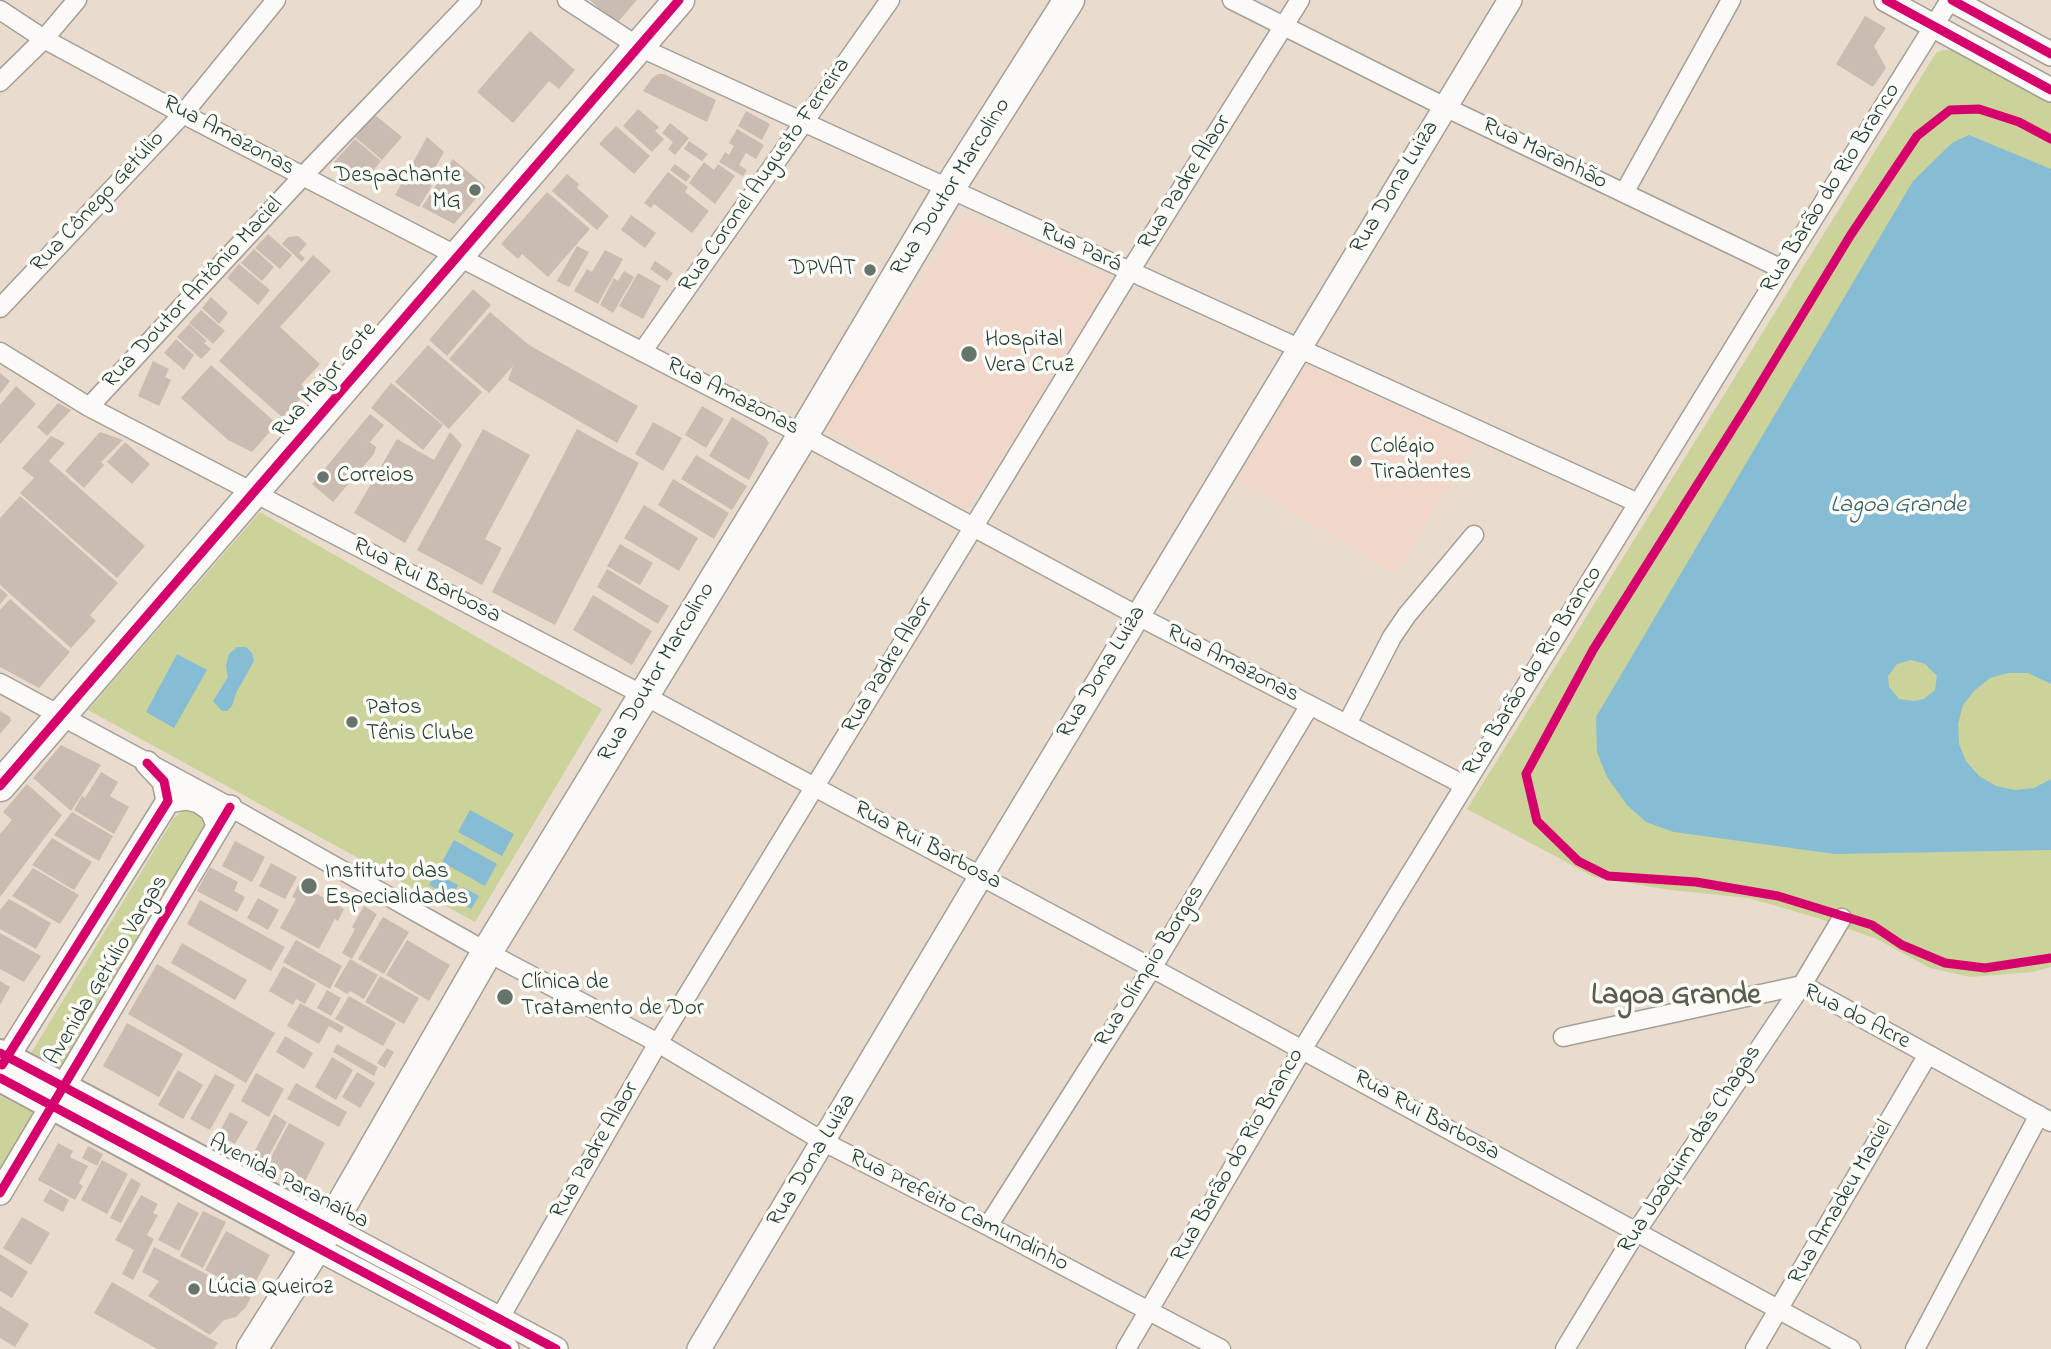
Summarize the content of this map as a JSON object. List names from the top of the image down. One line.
{"streets":{"main road":["Rua Doutor Marcolino","Rua Major Gote","Avenida Paranaíba"],"street":["Rua Amazonas","Rua Maranhão","Rua Coronel Augusto Ferreira","Rua Padre Alaor","Rua Dona Luiza","Rua Barão do Rio Branco","Rua Cônego Getúlio","Rua Pará","Rua Doutor Antônio Maciel","Rua Rui Barbosa","Rua Olímpio Borges","Avenida Getúlio Vargas","Rua do Acre","Rua Joaquim das Chagas","Rua Amadeu Maciel","Rua Prefeito Camundinho"]},"crossings":[["Rua Amazonas","Rua Coronel Augusto Ferreira"],["Rua Amazonas","Rua Padre Alaor"],["Rua Amazonas","Rua Doutor Marcolino"],["Rua Amazonas","Rua Dona Luiza"],["Rua Amazonas","Rua Barão do Rio Branco"],["Rua Amazonas","Rua Cônego Getúlio"],["Rua Amazonas","Rua Doutor Antônio Maciel"],["Rua Amazonas","Rua Major Gote"],["Rua Amazonas","Rua Olímpio Borges"],["Rua Maranhão","Rua Padre Alaor"],["Rua Maranhão","Rua Dona Luiza"],["Rua Maranhão","Rua Barão do Rio Branco"],["Rua Coronel Augusto Ferreira","Rua Pará"],["Rua Padre Alaor","Rua Pará"],["Rua Padre Alaor","Rua Rui Barbosa"],["Rua Padre Alaor","Avenida Paranaíba"],["Rua Padre Alaor","Rua Prefeito Camundinho"],["Rua Doutor Marcolino","Rua Pará"],["Rua Doutor Marcolino","Rua Rui Barbosa"],["Rua Doutor Marcolino","Avenida Paranaíba"],["Rua Doutor Marcolino","Rua Prefeito Camundinho"],["Rua Dona Luiza","Rua Pará"],["Rua Dona Luiza","Rua Rui Barbosa"],["Rua Dona Luiza","Rua Prefeito Camundinho"],["Rua Barão do Rio Branco","Rua Pará"],["Rua Barão do Rio Branco","Rua Rui Barbosa"],["Rua Barão do Rio Branco","Rua Prefeito Camundinho"],["Rua Pará","Rua Major Gote"],["Rua Doutor Antônio Maciel","Rua Rui Barbosa"],["Rua Major Gote","Rua Rui Barbosa"],["Rua Major Gote","Rua Prefeito Camundinho"],["Rua Rui Barbosa","Rua Olímpio Borges"],["Rua Rui Barbosa","Rua Joaquim das Chagas"],["Rua Rui Barbosa","Rua Amadeu Maciel"],["Rua Olímpio Borges","Rua Prefeito Camundinho"],["Avenida Getúlio Vargas","Avenida Paranaíba"],["Avenida Getúlio Vargas","Rua Prefeito Camundinho"],["Rua do Acre","Rua Joaquim das Chagas"],["Rua do Acre","Rua Amadeu Maciel"]],"districts":["Lagoa Grande"],"water":["Lagoa Grande"],"places":["Despachante MG","DPVAT","Hospital Vera Cruz","Colégio Tiradentes","Correios","Patos Tênis Clube","Instituto das Especialidades","Clínica de Tratamento de Dor","Lúcia Queiroz"]}
